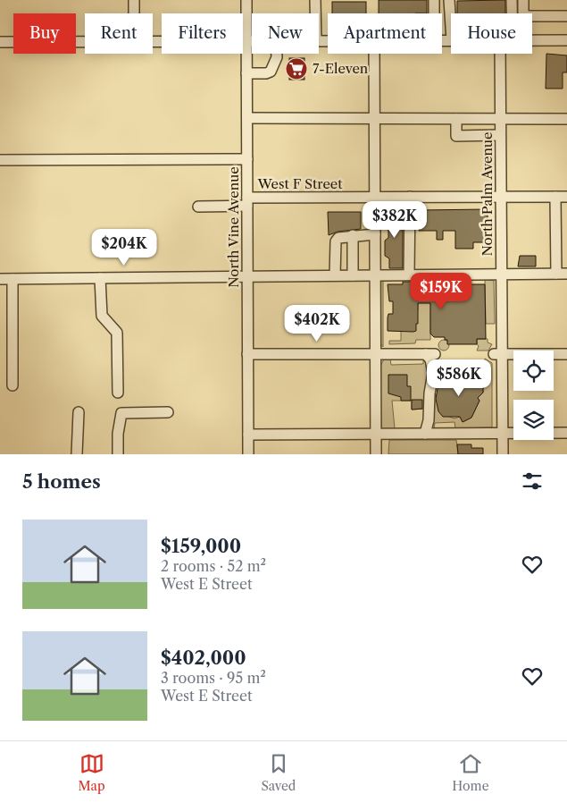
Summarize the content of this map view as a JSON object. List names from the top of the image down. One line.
{"streets":{"street":["West F Street","North Palm Avenue","North Vine Avenue"]},"crossings":[["West F Street","North Palm Avenue"],["West F Street","North Vine Avenue"]],"places":{"supermarket":["7-Eleven"]},"page":{"chip":["Buy","Rent","Filters","New","Apartment","House"],"price":["$382K","$204K","$159K","$402K","$586K"],"heading":"5 homes","list":[{"name":"$159,000","note":"2 rooms · 52 m² · West E Street"},{"name":"$402,000","note":"3 rooms · 95 m² · West E Street"}],"tabs":["Map","Saved","Home"]}}
